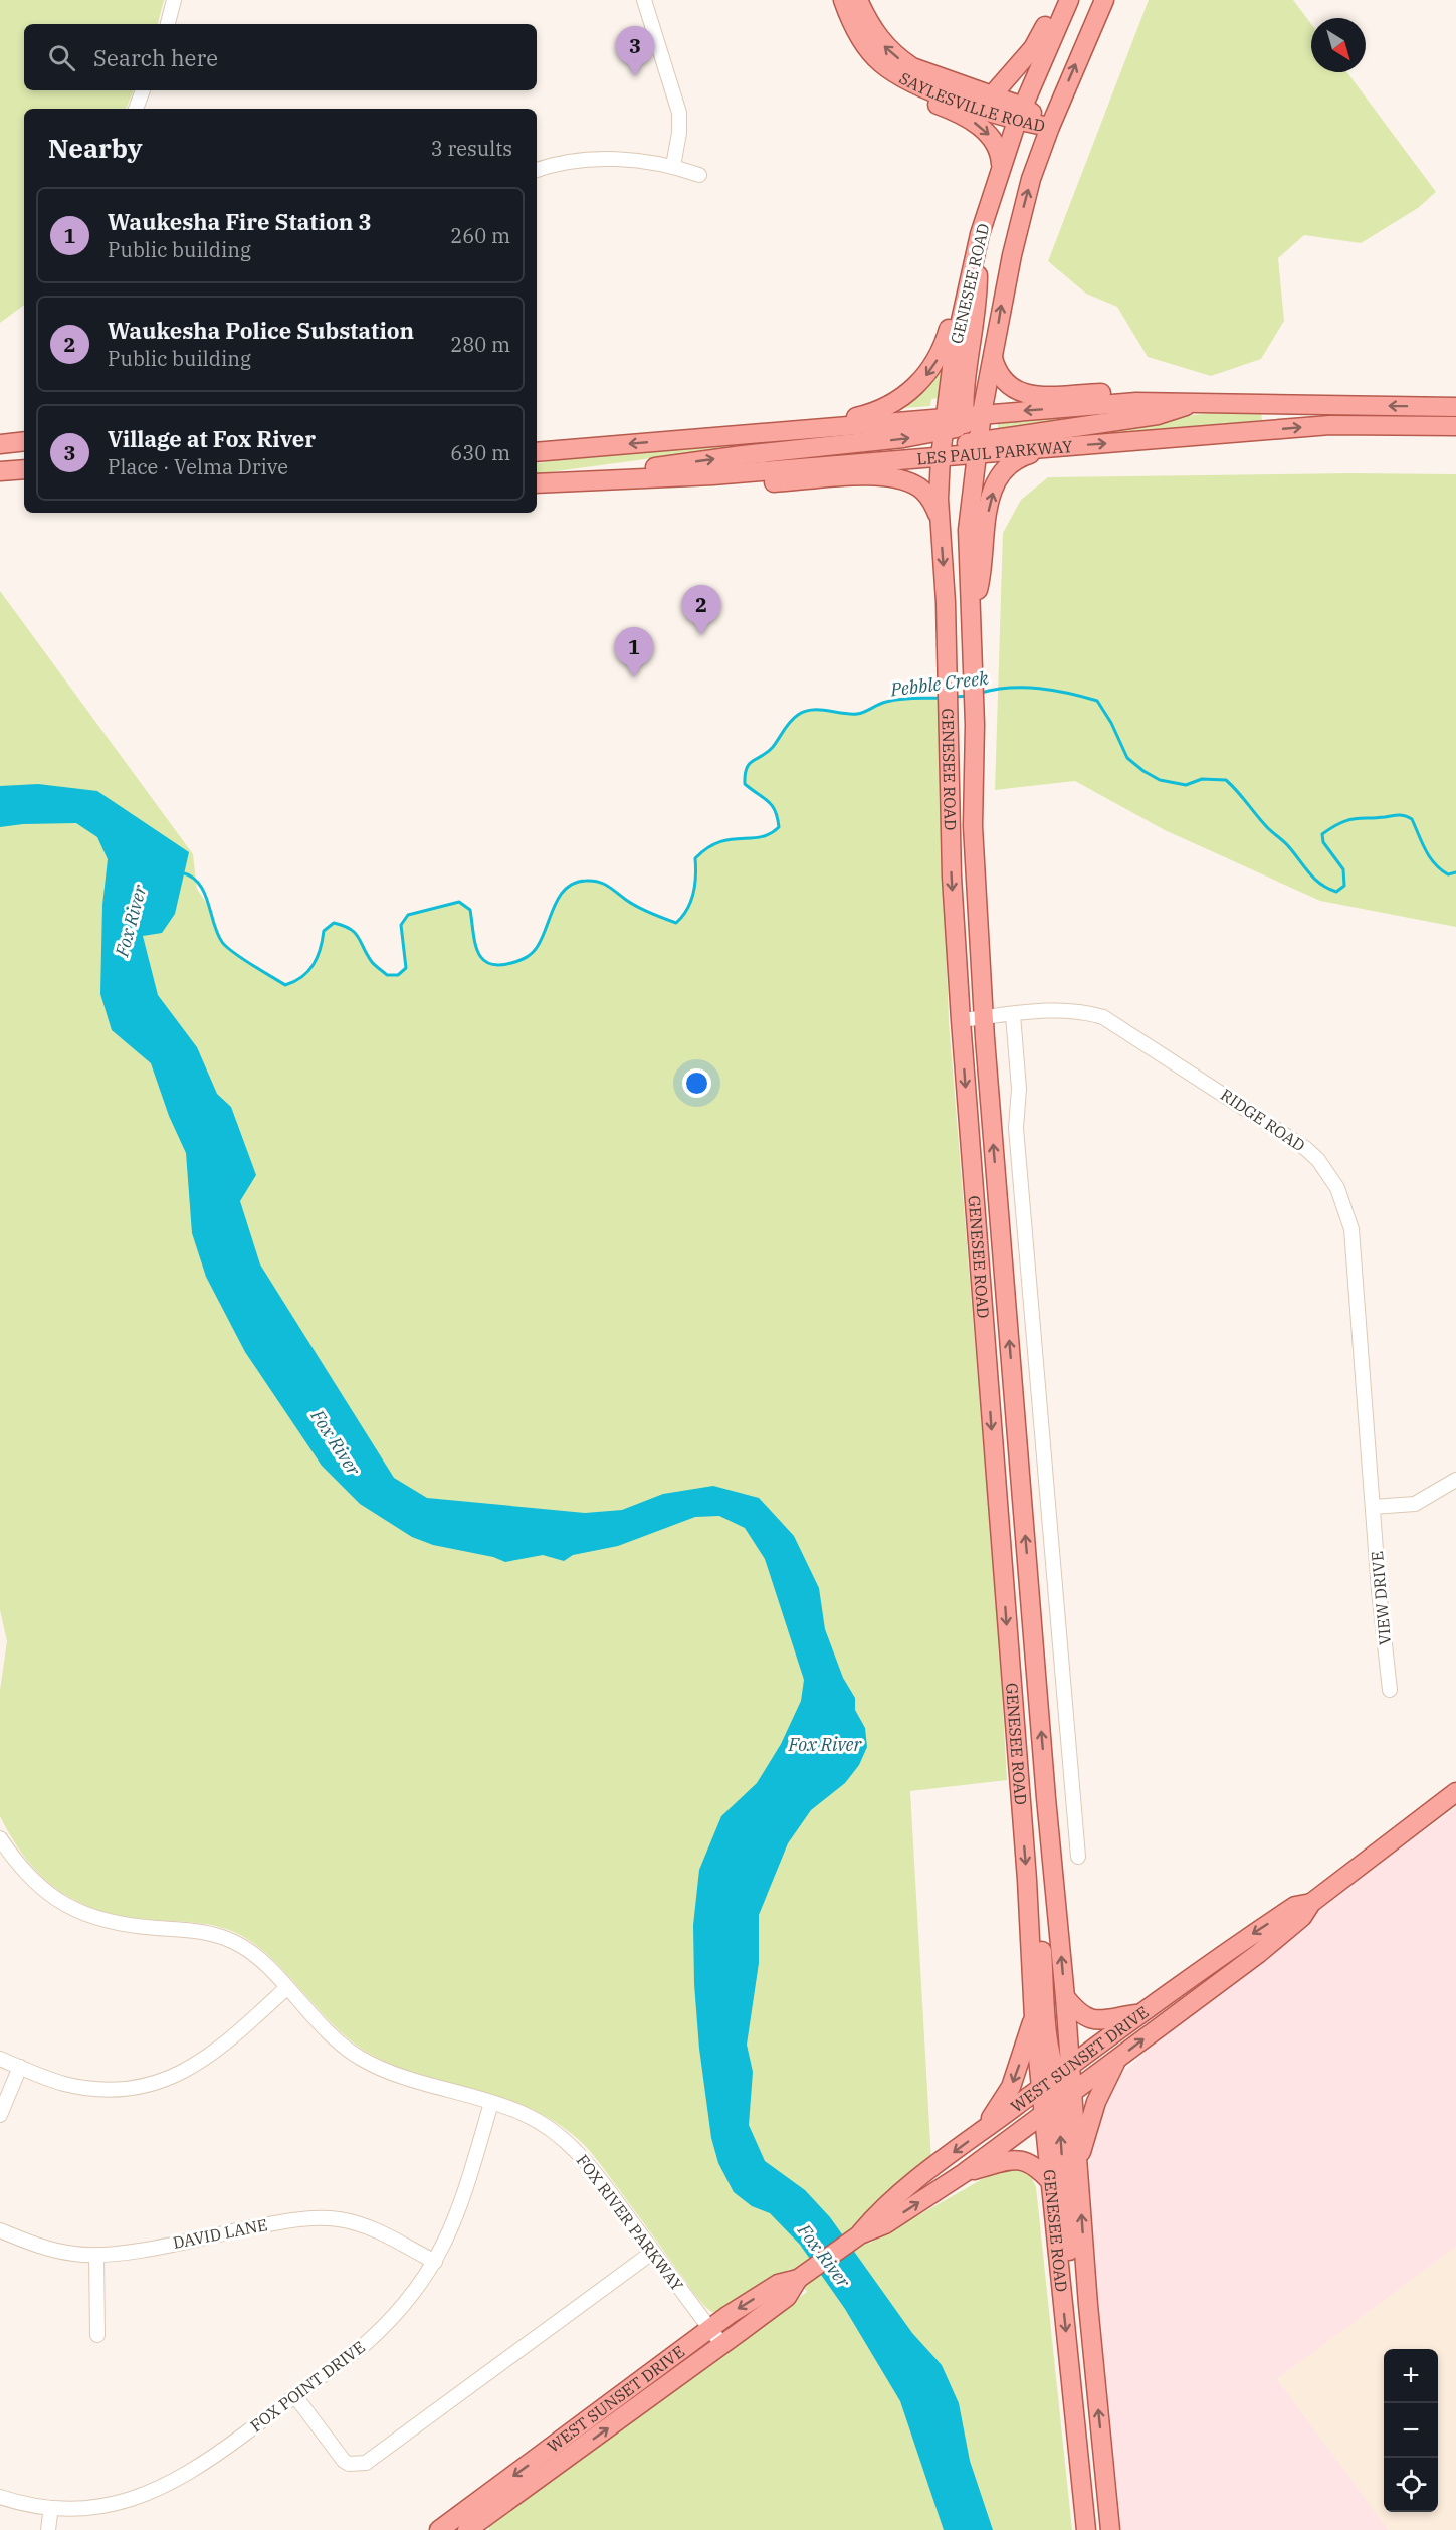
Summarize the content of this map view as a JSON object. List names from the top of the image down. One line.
{"streets":{"main road":["SAYLESVILLE ROAD","GENESEE ROAD","LES PAUL PARKWAY","WEST SUNSET DRIVE"],"street":["RIDGE ROAD","VIEW DRIVE","FOX RIVER PARKWAY","DAVID LANE","FOX POINT DRIVE"]},"crossings":[["SAYLESVILLE ROAD","GENESEE ROAD"],["GENESEE ROAD","LES PAUL PARKWAY"],["GENESEE ROAD","RIDGE ROAD"],["GENESEE ROAD","WEST SUNSET DRIVE"],["RIDGE ROAD","VIEW DRIVE"],["WEST SUNSET DRIVE","FOX RIVER PARKWAY"],["FOX RIVER PARKWAY","FOX POINT DRIVE"],["DAVID LANE","FOX POINT DRIVE"]],"water":["Pebble Creek","Fox River"],"north":"bottom right","page":{"search":"Search here","pins":["3","2","1"],"heading":["Nearby","3 results"],"list":[{"mark":"1","name":"Waukesha Fire Station 3","note":"Public building","value":"260 m"},{"mark":"2","name":"Waukesha Police Substation","note":"Public building","value":"280 m"},{"mark":"3","name":"Village at Fox River","note":"Place · Velma Drive","value":"630 m"}],"map_buttons":["+","−"]}}
